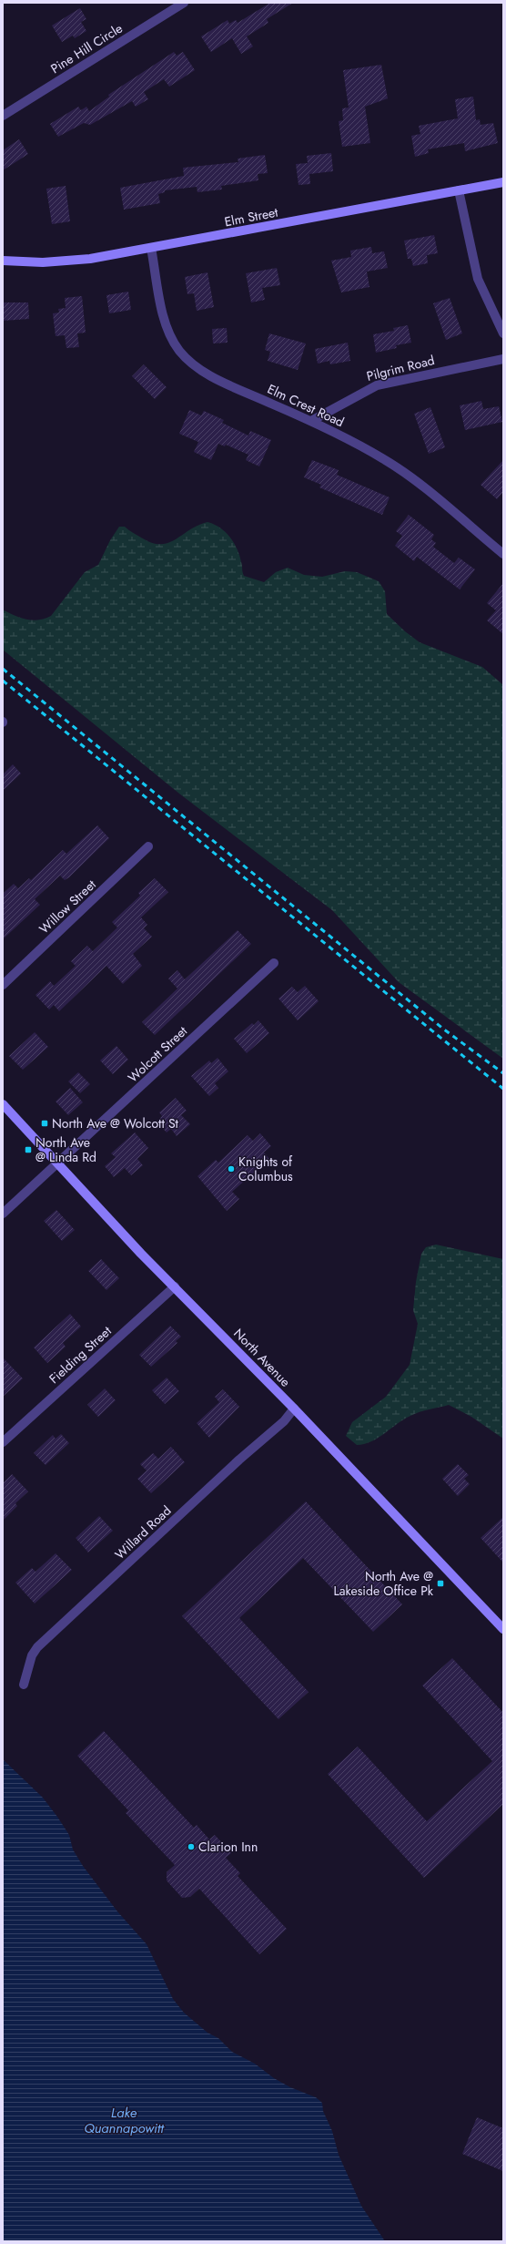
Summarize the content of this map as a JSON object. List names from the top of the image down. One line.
{"streets":{"street":["Pine Hill Circle","Elm Street","Pilgrim Road","Elm Crest Road","Willow Street","Wolcott Street","Fielding Street","North Avenue","Willard Road"]},"crossings":[["Elm Street","Elm Crest Road"],["Pilgrim Road","Elm Crest Road"],["Wolcott Street","North Avenue"],["Fielding Street","North Avenue"],["North Avenue","Willard Road"]],"water":["Lake Quannapowitt"],"places":{"transit":["North Ave @ Wolcott St","North Ave @ Linda Rd","North Ave @ Lakeside Office Pk"],"other":["Knights of Columbus","Clarion Inn"]}}
